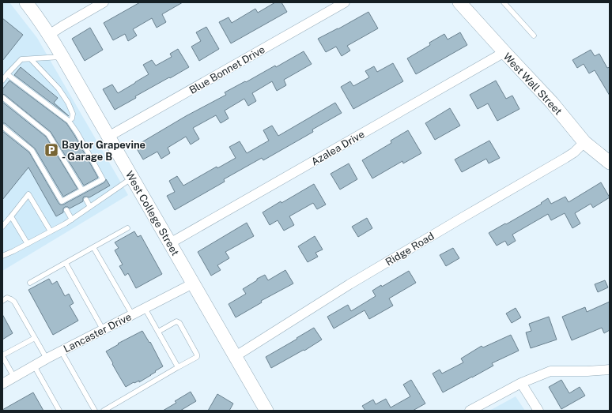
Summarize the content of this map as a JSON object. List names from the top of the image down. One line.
{"streets":{"street":["Blue Bonnet Drive","West Wall Street","Azalea Drive","West College Street","Ridge Road","Lancaster Drive"]},"crossings":[["Blue Bonnet Drive","West College Street"],["West Wall Street","Azalea Drive"],["West Wall Street","Ridge Road"],["Azalea Drive","West College Street"],["West College Street","Ridge Road"],["West College Street","Lancaster Drive"]],"places":{"parking":["Baylor Grapevine - Garage B"]}}
